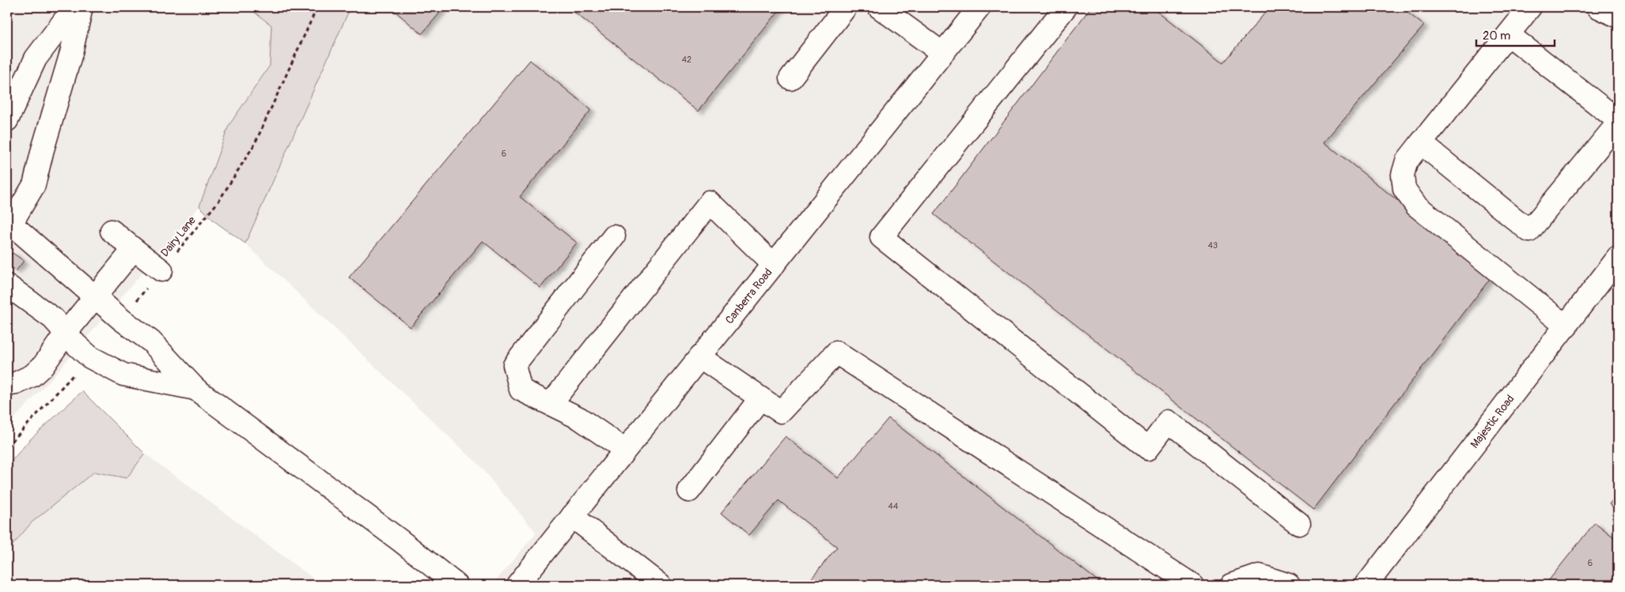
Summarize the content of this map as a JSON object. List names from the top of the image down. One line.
{"streets":{"street":["Canberra Road","Majestic Road"],"path":["Dairy Lane"]},"house_numbers":["42","6","43","44","6"],"scale_bar":"20 m"}
